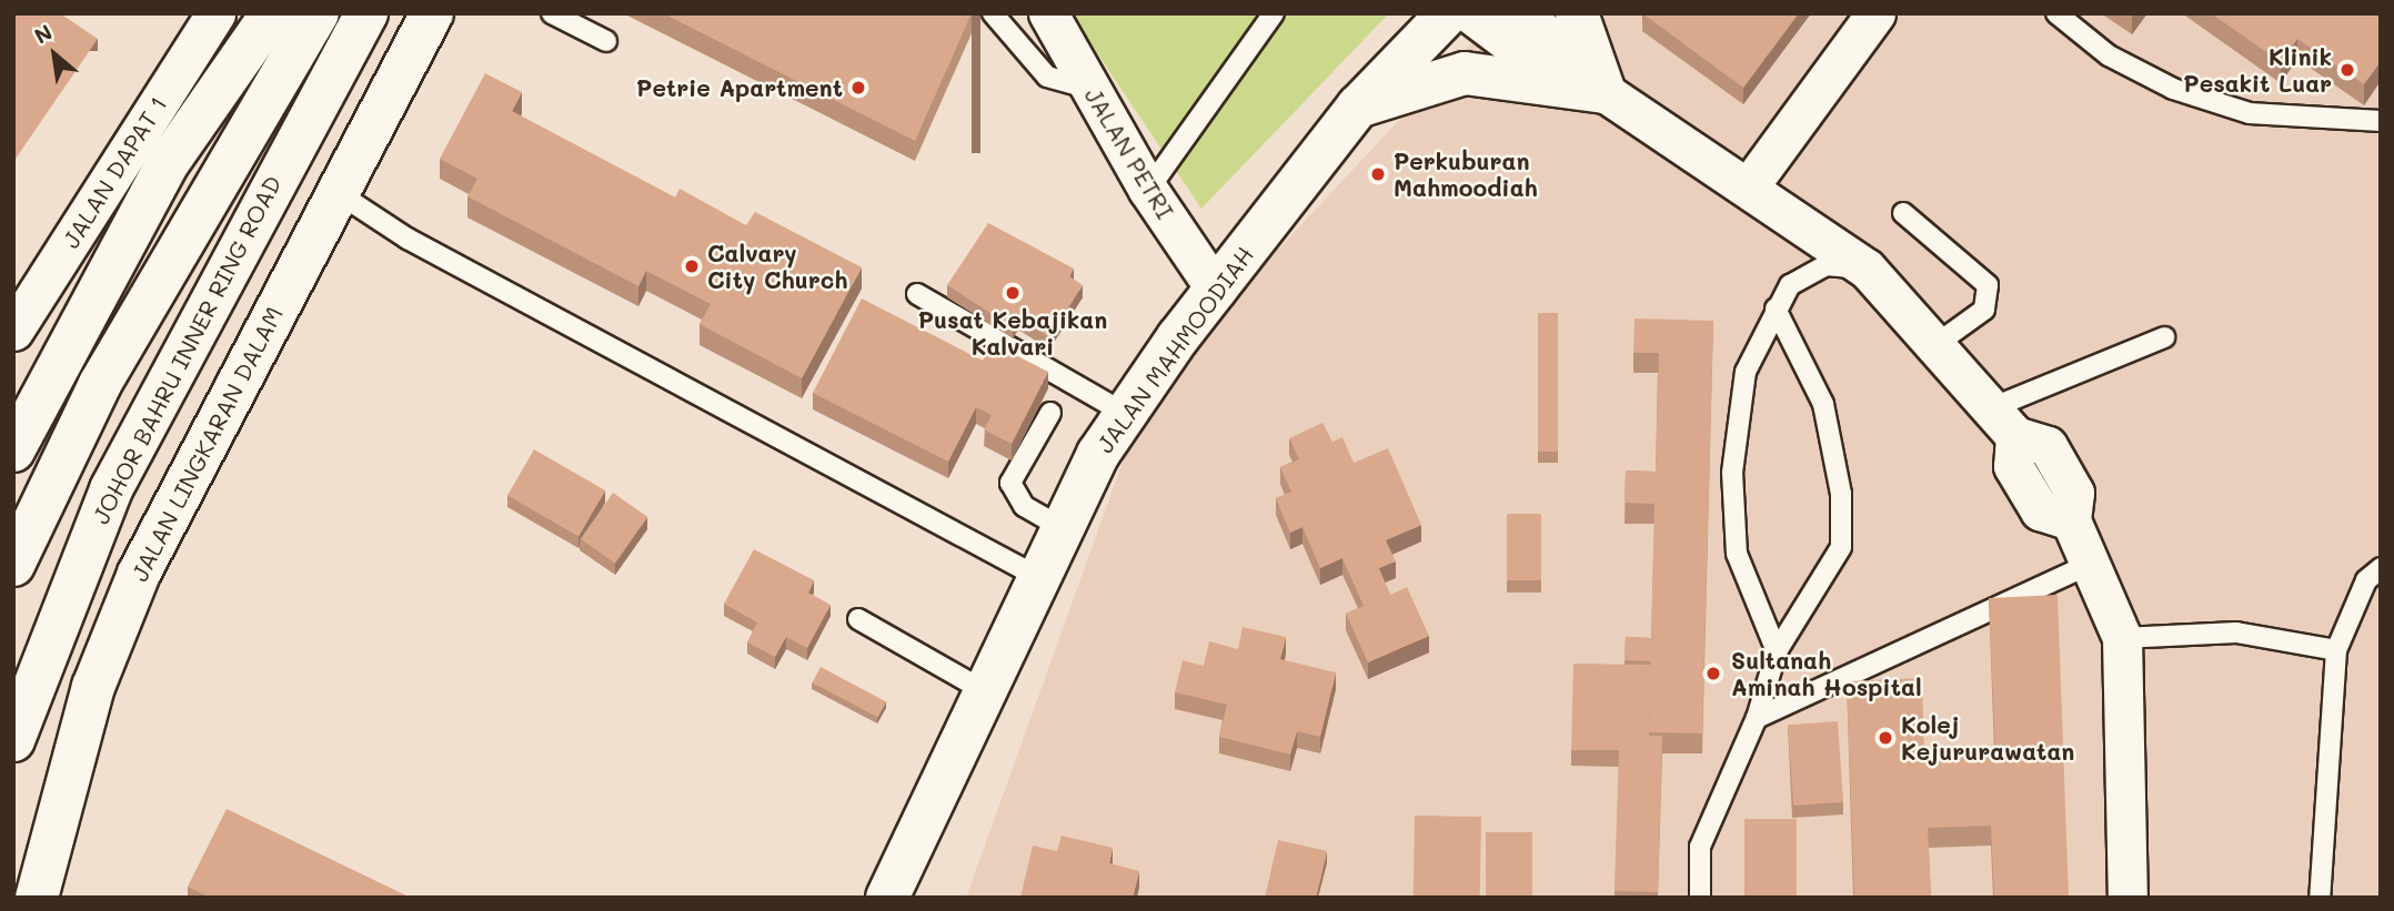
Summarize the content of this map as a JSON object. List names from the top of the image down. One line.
{"streets":{"main road":["JOHOR BAHRU INNER RING ROAD","JALAN MAHMOODIAH","JALAN LINGKARAN DALAM"],"street":["JALAN PETRI","JALAN DAPAT 1"]},"crossings":[["JALAN PETRI","JALAN MAHMOODIAH"]],"places":["Klinik Pesakit Luar","Petrie Apartment","Perkuburan Mahmoodiah","Calvary City Church","Pusat Kebajikan Kalvari","Sultanah Aminah Hospital","Kolej Kejururawatan"],"north":"top left"}
